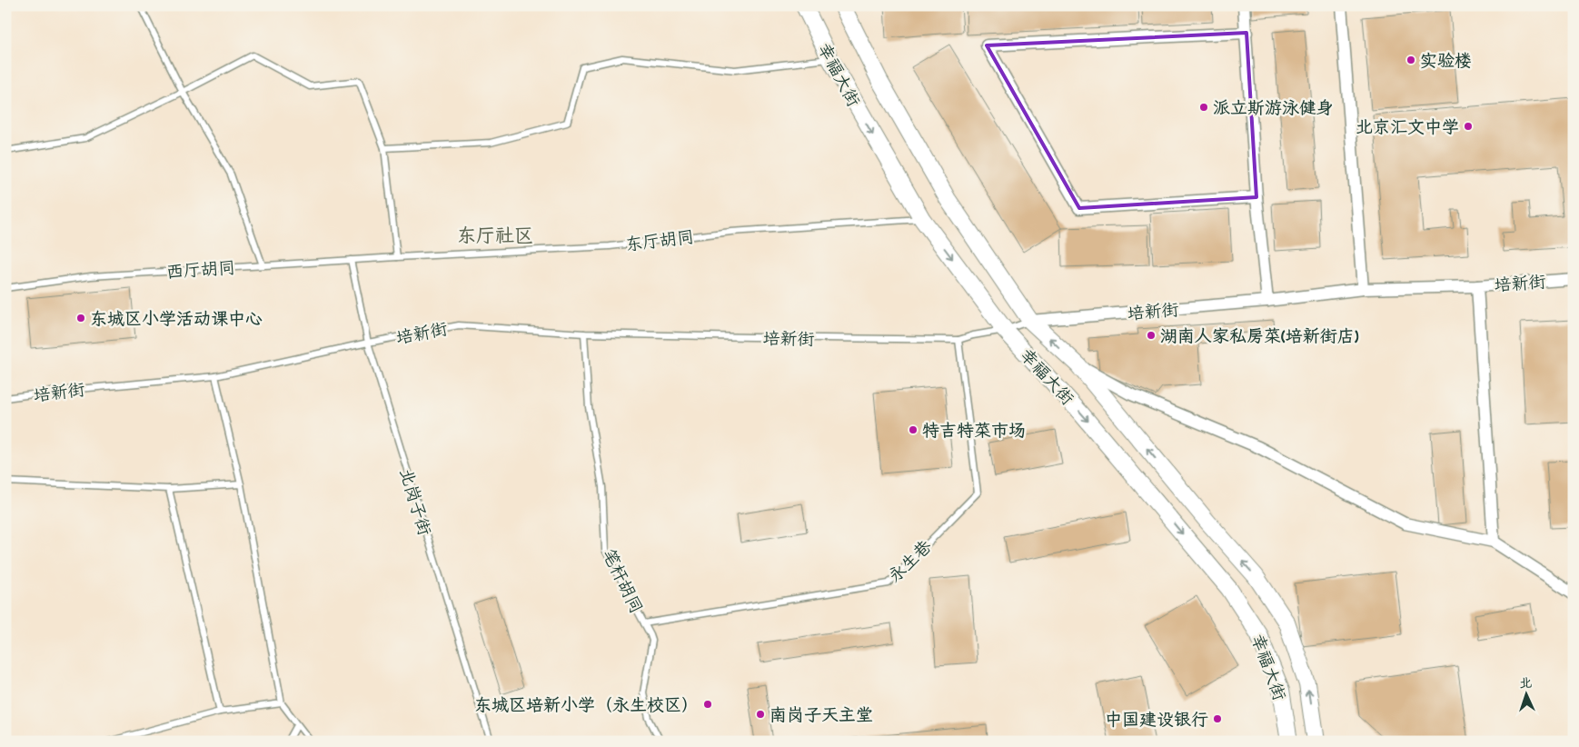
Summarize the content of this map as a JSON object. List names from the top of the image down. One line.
{"streets":{"main road":["幸福大街"],"street":["培新街"],"lane":["东厅胡同","西厅胡同","北岗子街","永生巷","笔杆胡同"]},"crossings":[["幸福大街","东厅胡同"],["幸福大街","培新街"],["东厅胡同","西厅胡同"],["西厅胡同","北岗子街"],["培新街","北岗子街"],["培新街","永生巷"],["培新街","笔杆胡同"],["永生巷","笔杆胡同"]],"districts":["东厅社区"],"places":["实验楼","派立斯游泳健身","北京汇文中学","东城区小学活动课中心","湖南人家私房菜(培新街店)","特吉特菜市场","东城区培新小学（永生校区）","南岗子天主堂","中国建设银行"],"north":"top"}
